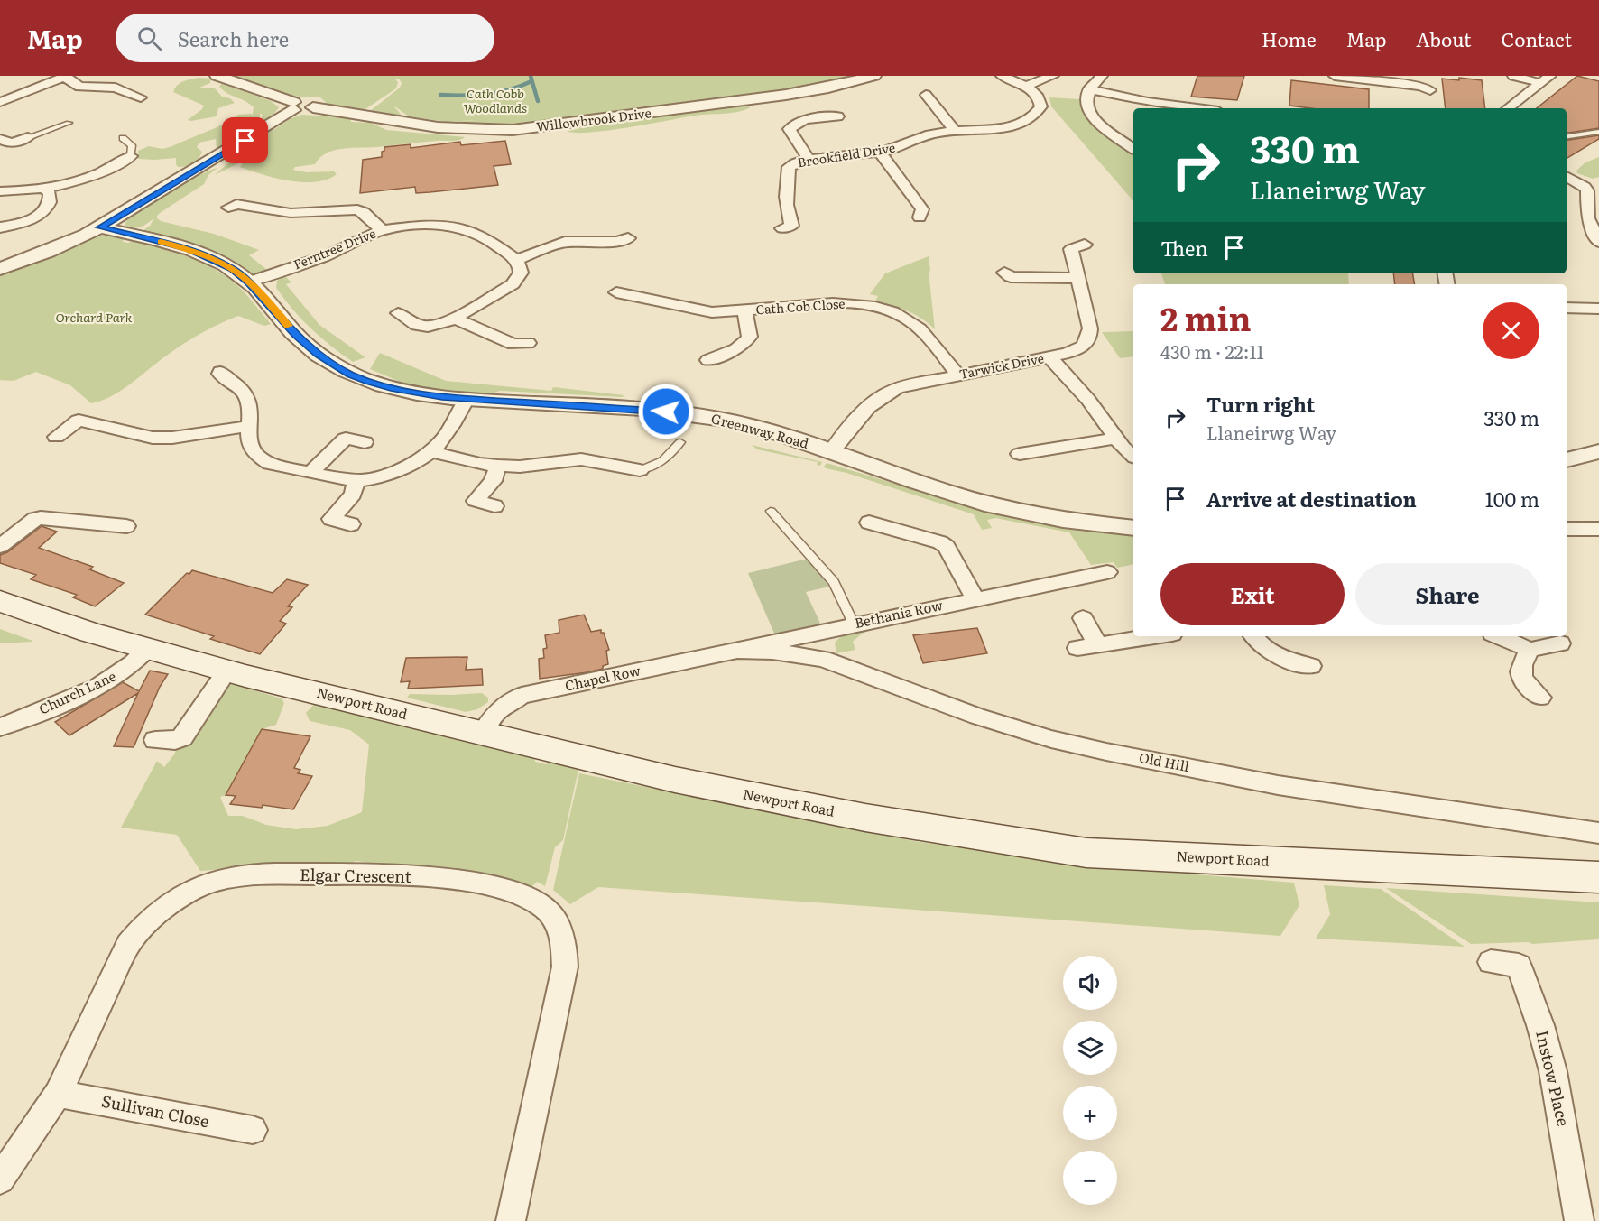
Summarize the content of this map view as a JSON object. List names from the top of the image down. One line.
{"streets":{"main road":["Newport Road"],"street":["Willowbrook Drive","Brookfield Drive","Ferntree Drive","Cath Cob Close","Tarwick Drive","Greenway Road","Bethania Row","Chapel Row","Church Lane","Old Hill","Elgar Crescent","Instow Place","Sullivan Close"]},"crossings":[["Ferntree Drive","Greenway Road"],["Cath Cob Close","Tarwick Drive"],["Tarwick Drive","Greenway Road"],["Bethania Row","Chapel Row"],["Bethania Row","Old Hill"],["Chapel Row","Newport Road"],["Chapel Row","Old Hill"],["Church Lane","Newport Road"],["Elgar Crescent","Sullivan Close"]],"parks":["Cath Cobb Woodlands","Orchard Park"],"page":{"header":"Map","search":"Search here","nav":["Home","Map","About","Contact"],"turn":["330 m","Llaneirwg Way"],"then":"Then","heading":["2 min","430 m · 22:11"],"list":[{"name":"Turn right","note":"Llaneirwg Way","value":"330 m"},{"name":"Arrive at destination","value":"100 m"}],"buttons":["Exit","Share"],"map_buttons":["+","−"]}}
